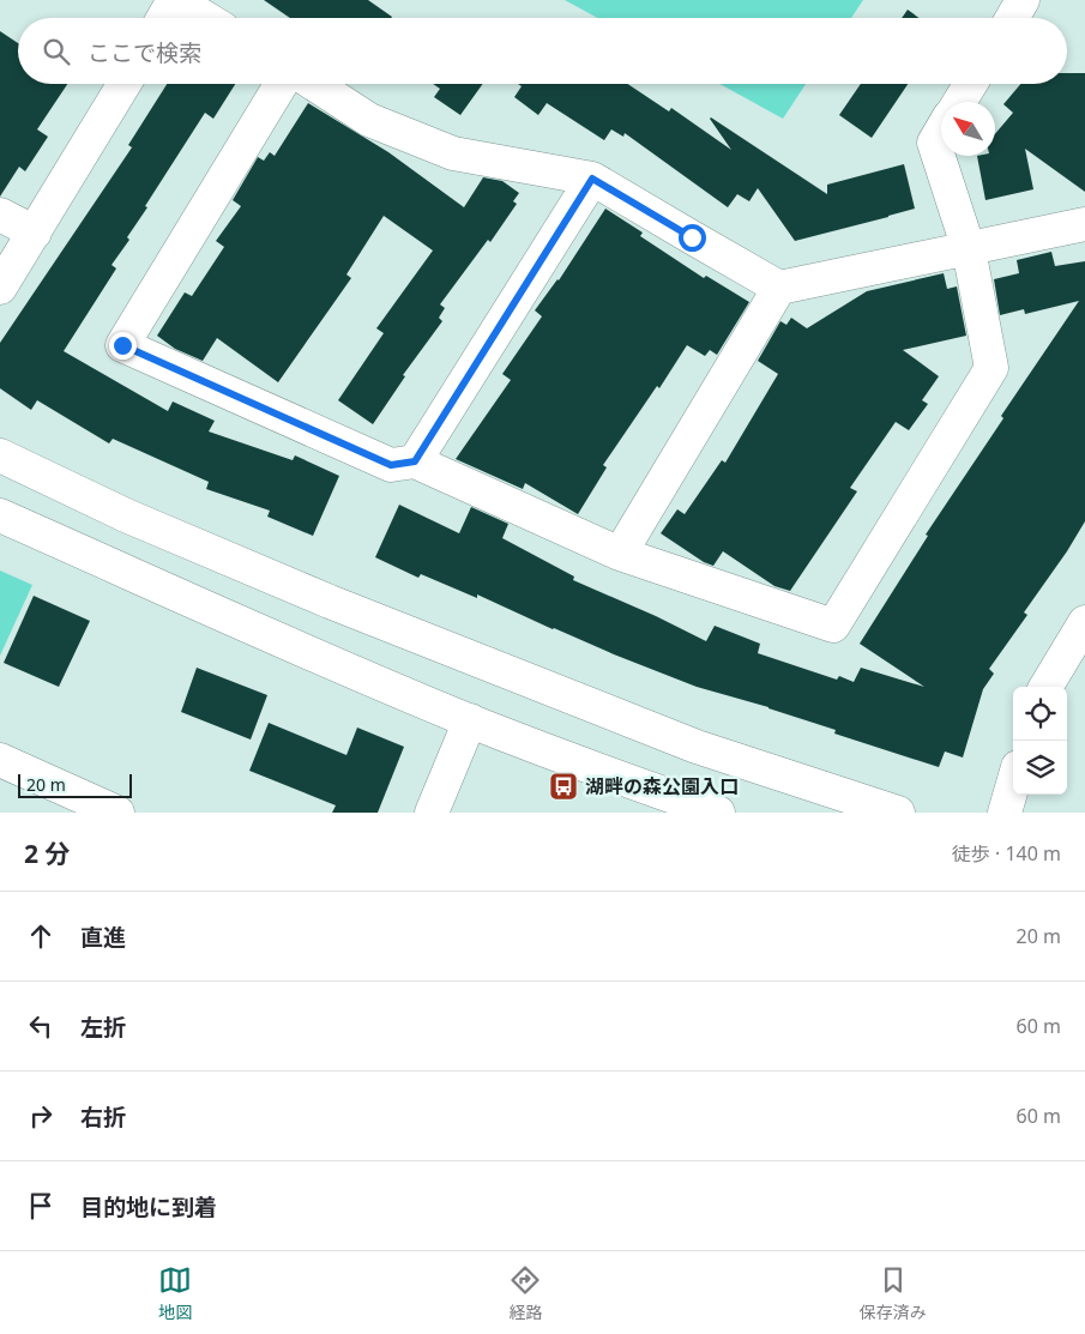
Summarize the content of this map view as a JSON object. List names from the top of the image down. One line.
{"places":{"bus stop":["湖畔の森公園入口"]},"scale_bar":"20 m","north":"top left","page":{"search":"ここで検索","scale":"20 m","heading":["2 分","徒歩 · 140 m"],"list":[["直進","20 m"],["左折","60 m"],["右折","60 m"],"目的地に到着"],"nav":["地図","経路","保存済み"]}}
